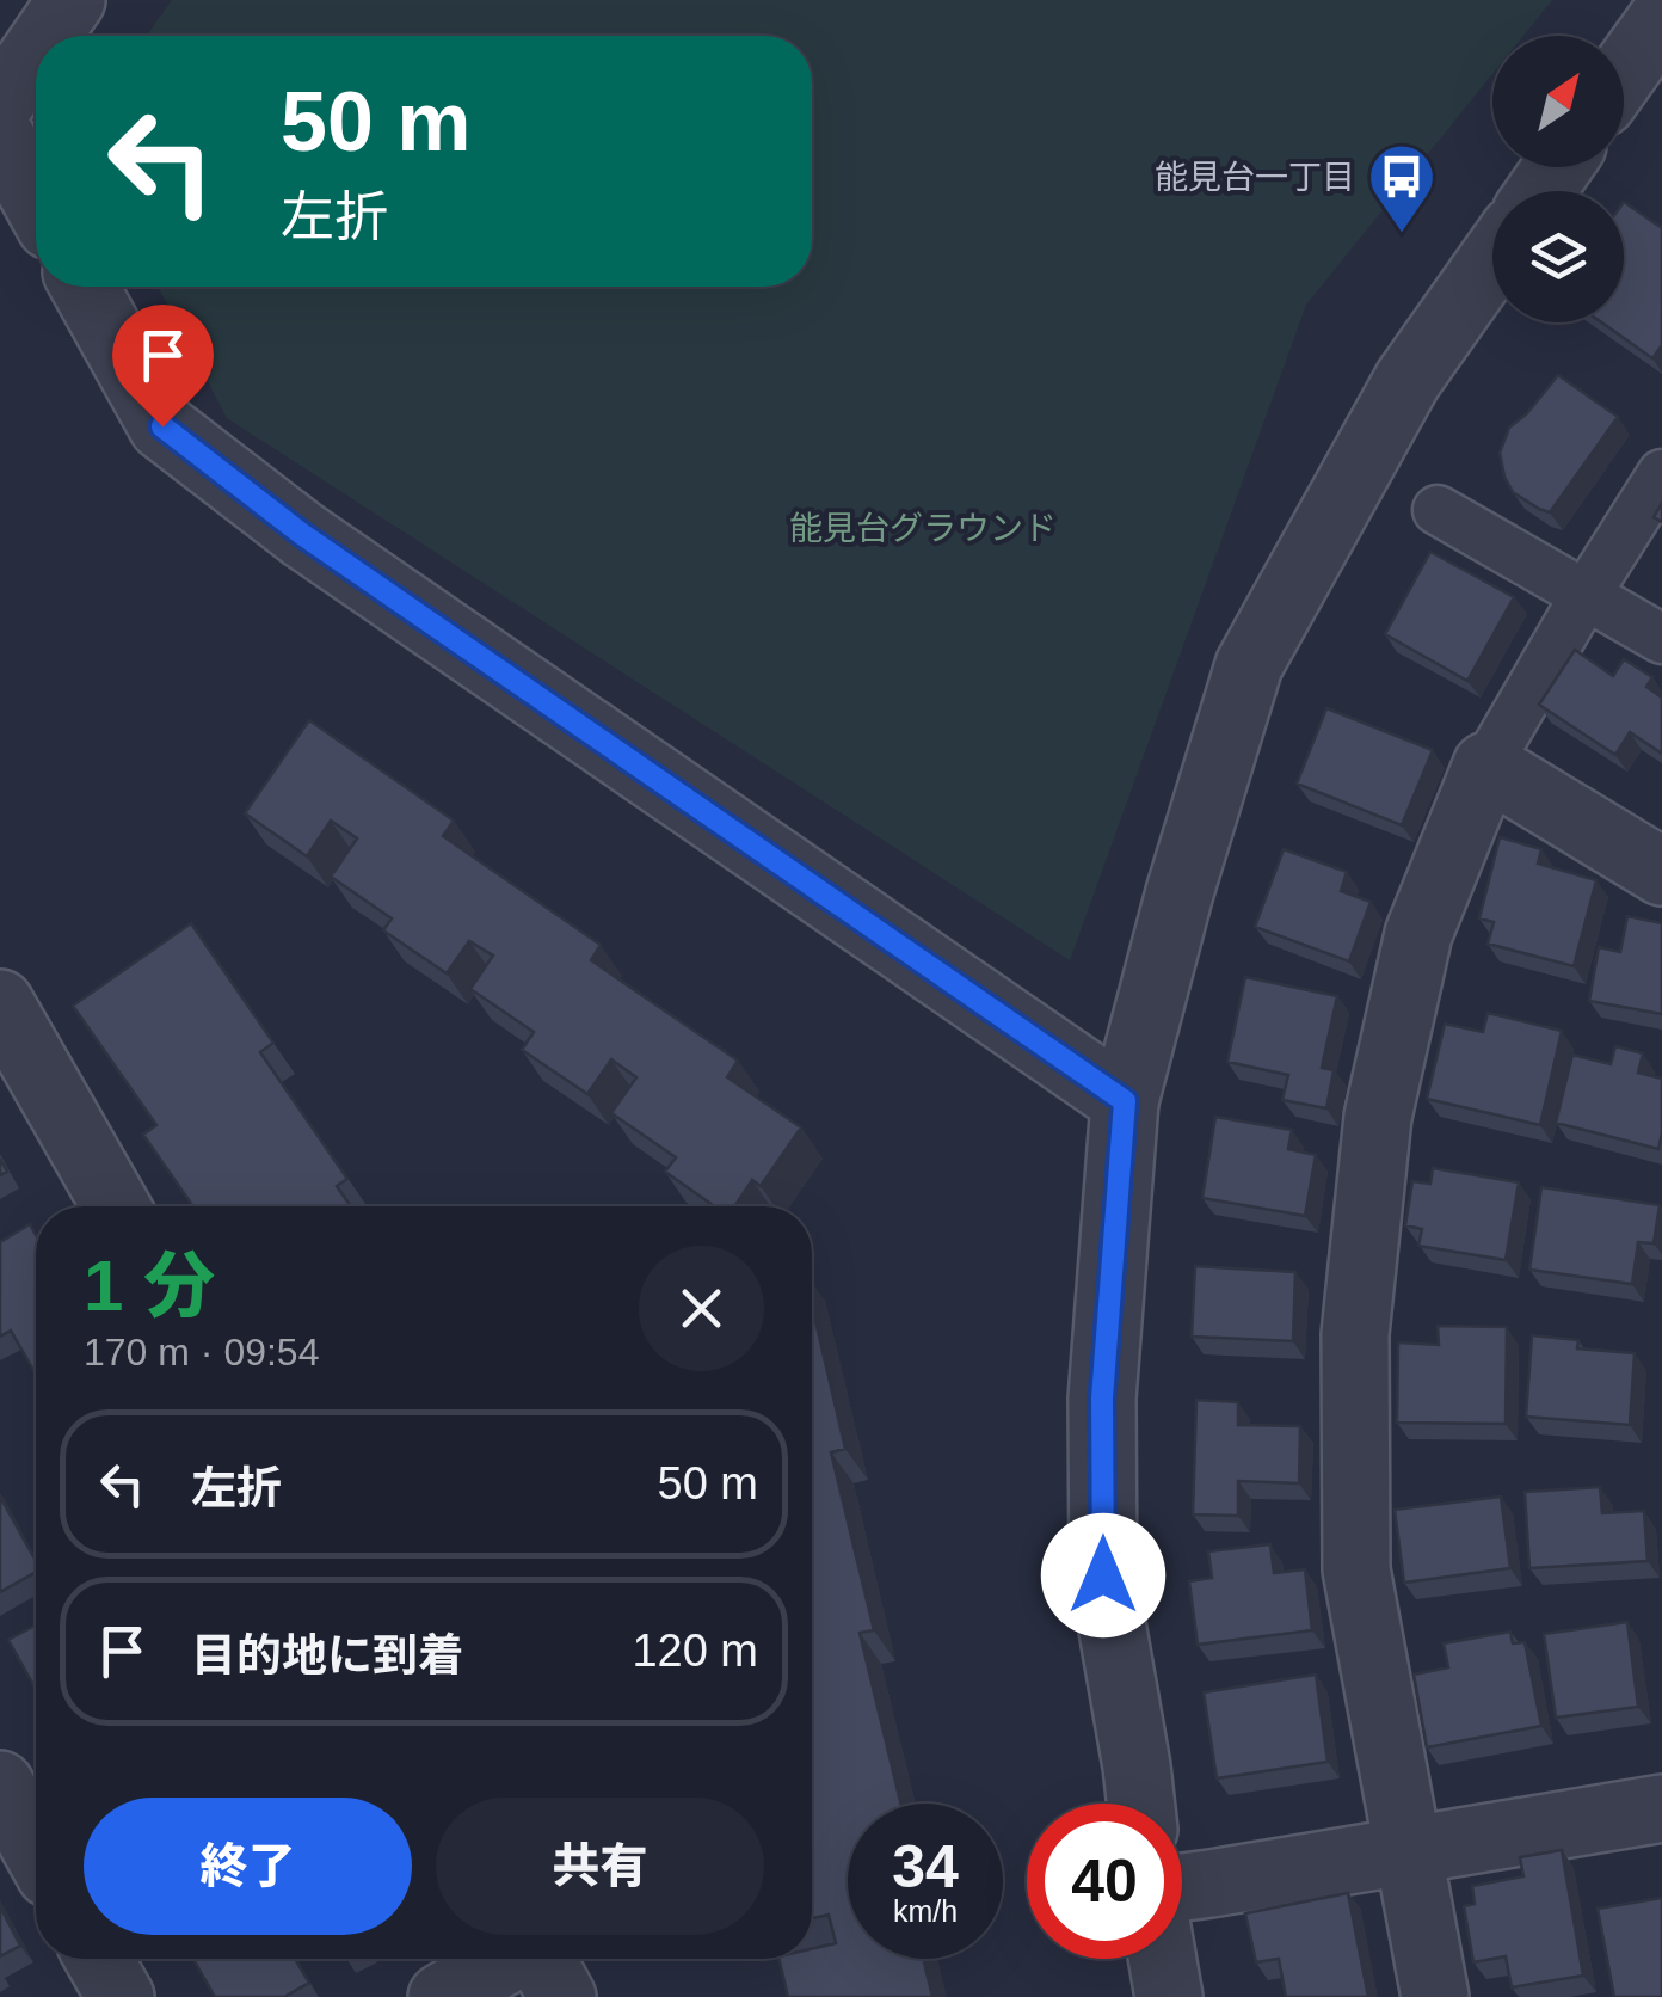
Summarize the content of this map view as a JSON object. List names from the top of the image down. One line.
{"parks":["能見台グラウンド"],"places":{"bus stop":["能見台一丁目"]},"north":"top right","page":{"turn":["50 m","左折"],"heading":["1 分","170 m · 09:54"],"list":[{"name":"左折","value":"50 m"},{"name":"目的地に到着","value":"120 m"}],"buttons":["終了","共有"],"speed":"34 km/h","limit":"40"}}
